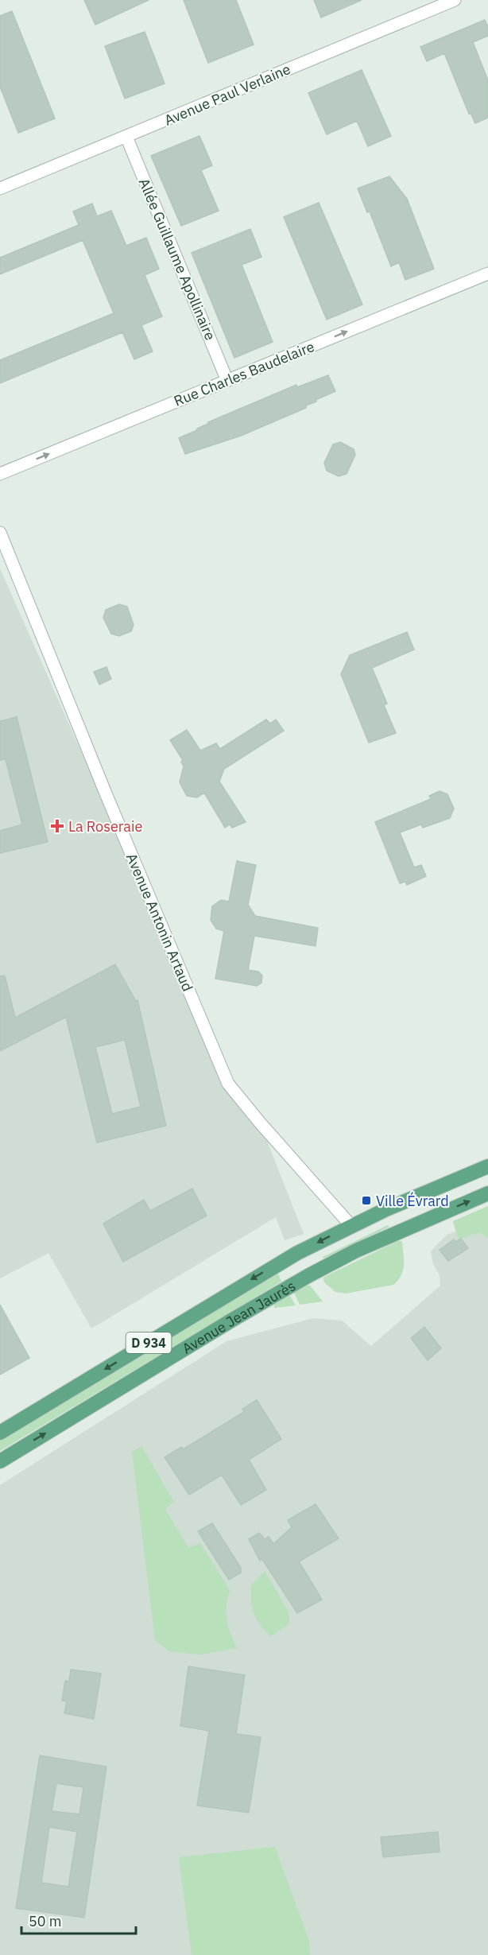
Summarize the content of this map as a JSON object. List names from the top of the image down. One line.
{"streets":{"main road":["Avenue Jean Jaurès","D 934"],"street":["Avenue Paul Verlaine","Allée Guillaume Apollinaire","Rue Charles Baudelaire","Avenue Antonin Artaud"]},"crossings":[["Avenue Paul Verlaine","Allée Guillaume Apollinaire"],["Allée Guillaume Apollinaire","Rue Charles Baudelaire"],["Avenue Antonin Artaud","Avenue Jean Jaurès"]],"one_way":["Rue Charles Baudelaire"],"places":{"health":["La Roseraie"],"transit":["Ville Évrard"]},"scale_bar":"50 m"}
